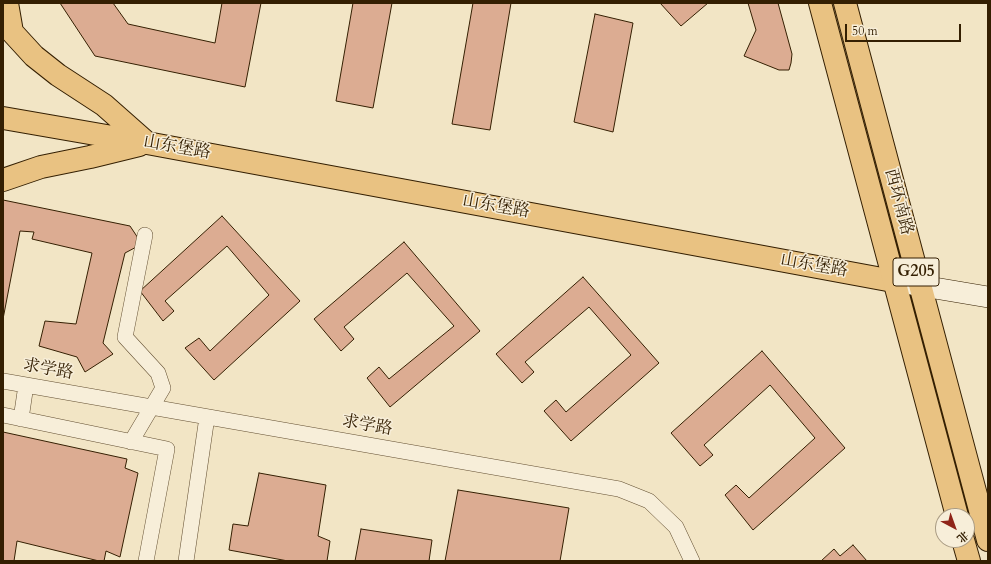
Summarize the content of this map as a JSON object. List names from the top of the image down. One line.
{"streets":{"main road":["山东堡路","西环南路","G205"],"street":["求学路"]},"crossings":[["山东堡路","西环南路"]],"scale_bar":"50 m","north":"bottom right"}
